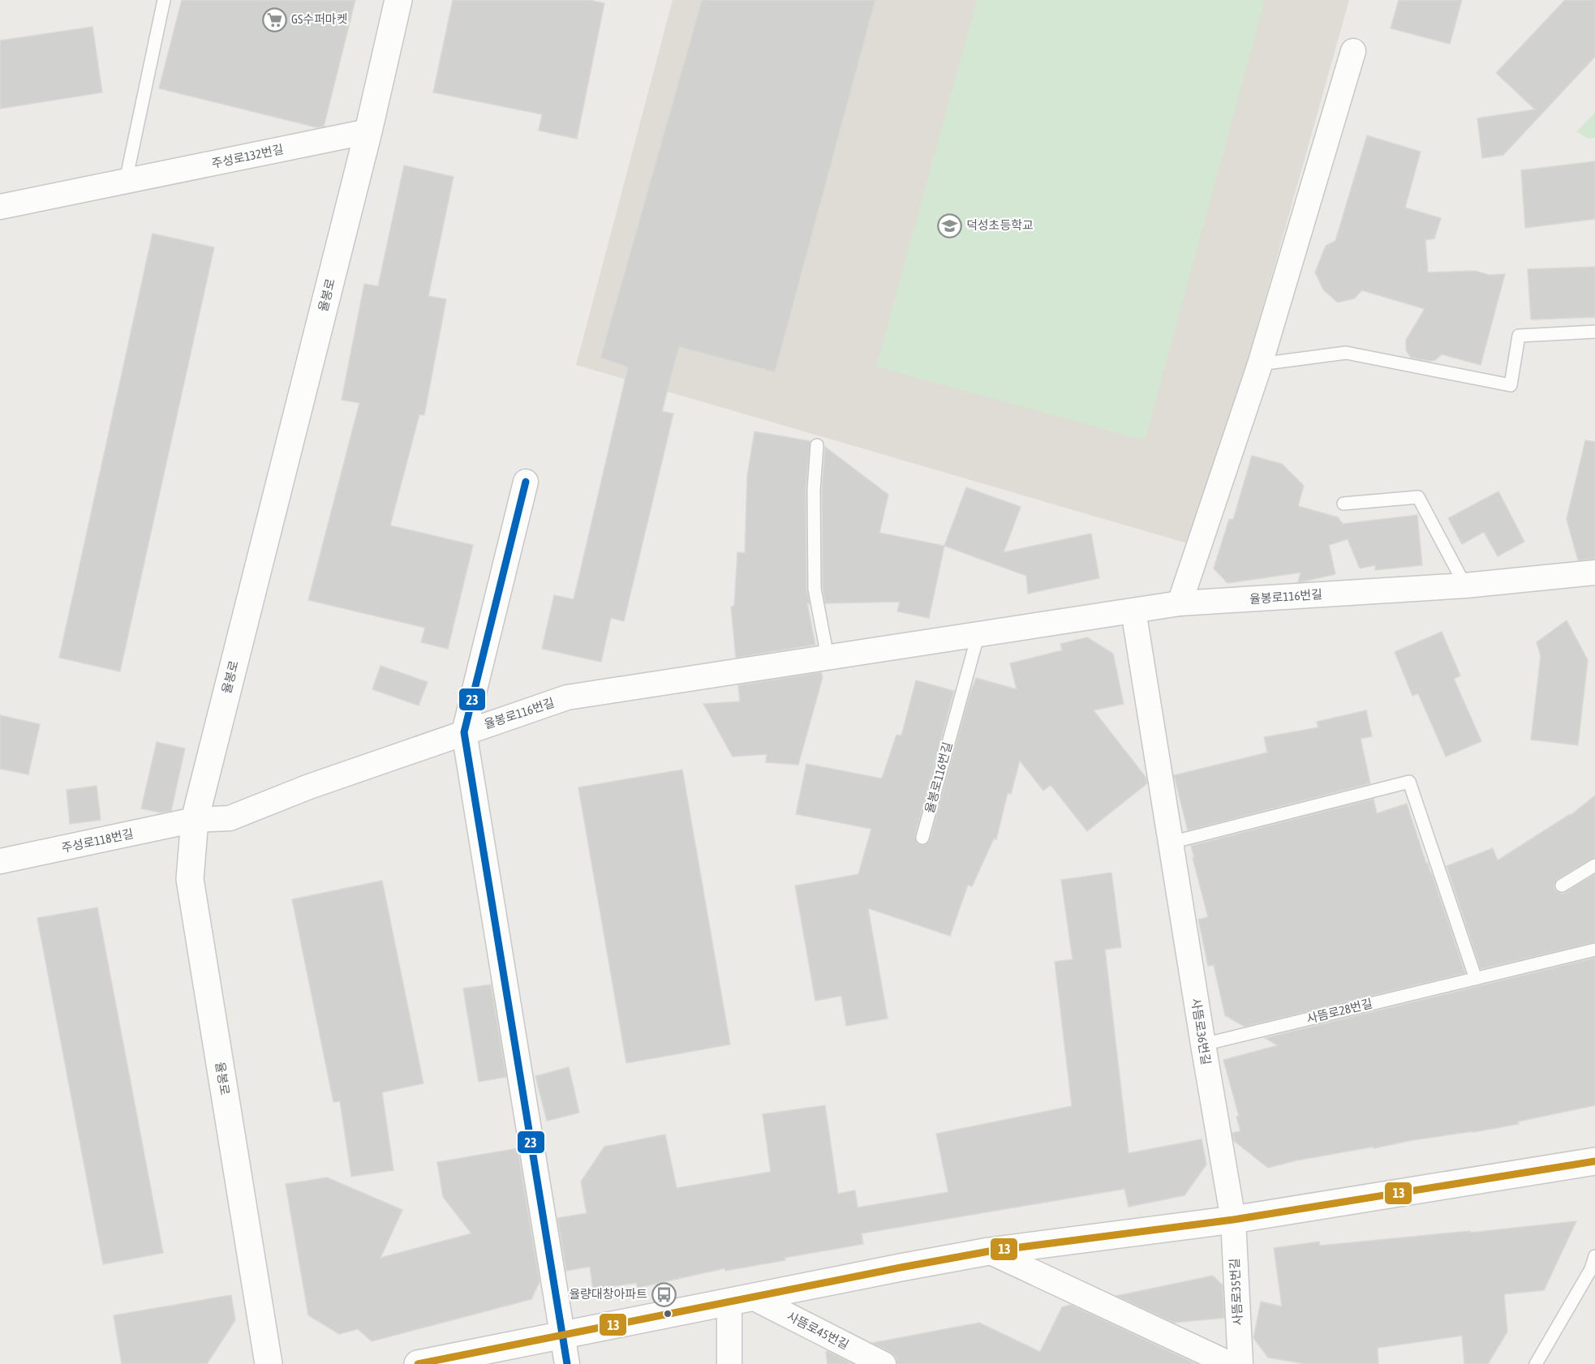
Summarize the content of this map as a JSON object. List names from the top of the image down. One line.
{"streets":{"street":["주성로132번길","율봉로","율봉로116번길","주성로118번길","사뜸로36번길","사뜸로35번길","사뜸로45번길"],"lane":["사뜸로28번길"]},"crossings":[["주성로132번길","율봉로"],["율봉로","율봉로116번길"],["율봉로","주성로118번길"],["율봉로116번길","주성로118번길"],["율봉로116번길","사뜸로36번길"],["사뜸로28번길","사뜸로36번길"],["사뜸로36번길","사뜸로35번길"]],"places":{"supermarket":["GS수퍼마켓"],"school or university":["덕성초등학교"],"bus stop":["율량대창아파트"]},"lines":["transit line 23","transit line 13"]}
